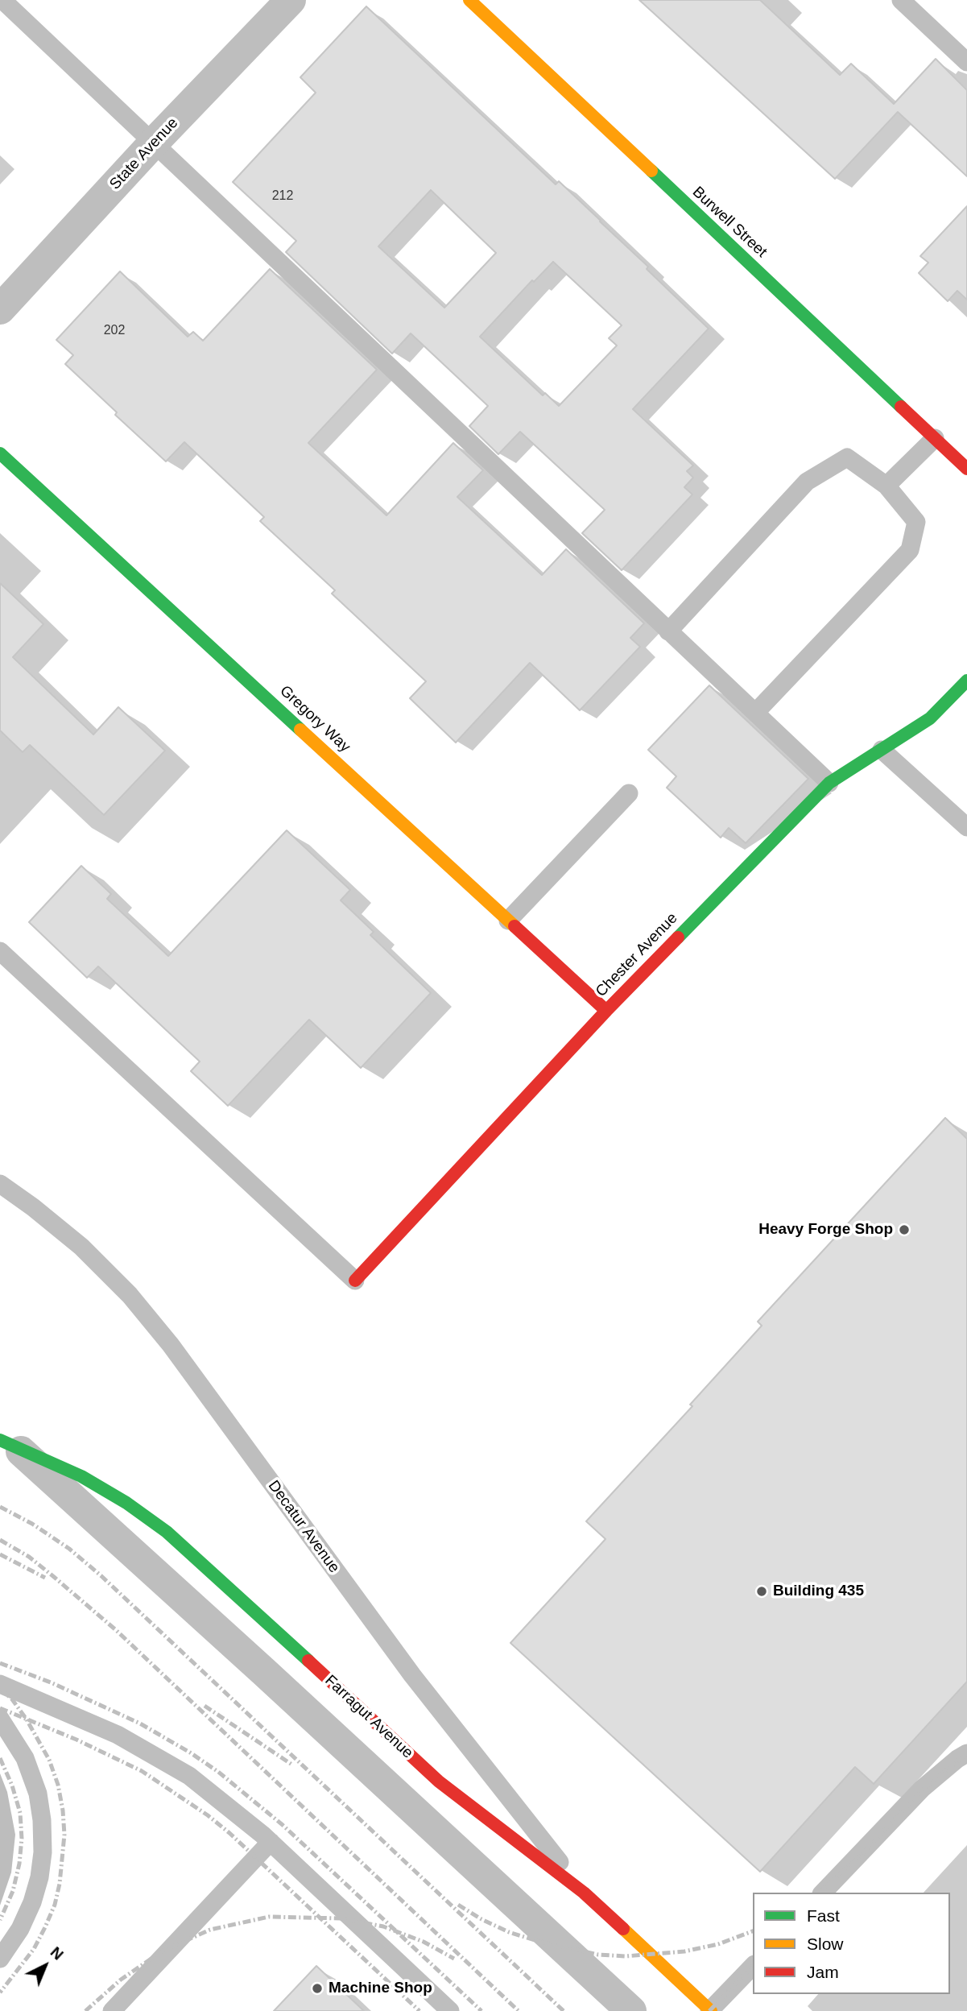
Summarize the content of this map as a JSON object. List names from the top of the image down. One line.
{"streets":{"main road":["Burwell Street","Gregory Way","Chester Avenue","Farragut Avenue"],"street":["State Avenue"],"lane":["Decatur Avenue"]},"crossings":[["Gregory Way","Chester Avenue"],["Decatur Avenue","Farragut Avenue"]],"places":["Heavy Forge Shop","Building 435","Machine Shop"],"house_numbers":["212","202"],"legend":["Fast","Slow","Jam"],"north":"top right"}
